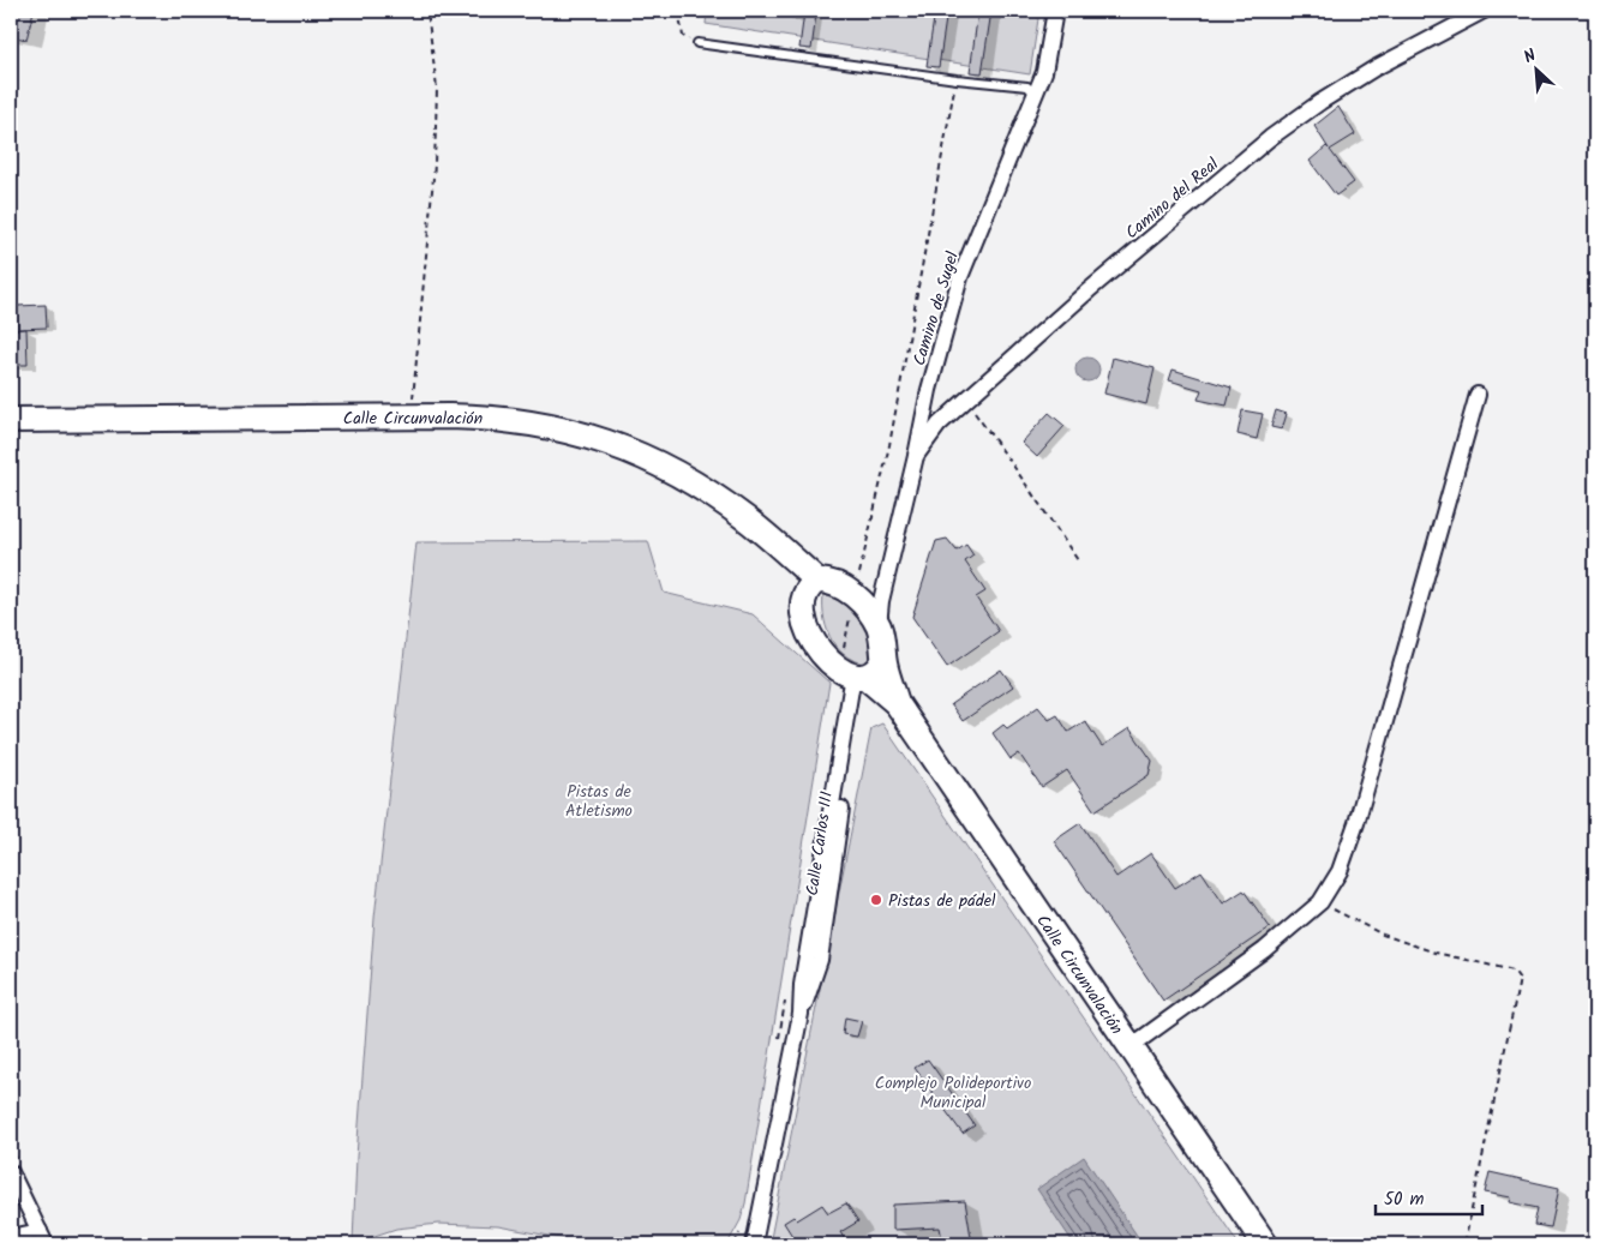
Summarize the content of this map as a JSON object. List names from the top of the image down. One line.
{"streets":{"main road":["Calle Circunvalación"],"street":["Camino del Real","Camino de Sugel","Calle Carlos III"]},"crossings":[["Camino del Real","Camino de Sugel"],["Camino de Sugel","Calle Circunvalación"],["Camino de Sugel","Calle Carlos III"],["Calle Circunvalación","Calle Carlos III"]],"parks":["Pistas de Atletismo","Complejo Polideportivo Municipal"],"places":["Pistas de pádel"],"scale_bar":"50 m","north":"top left"}
